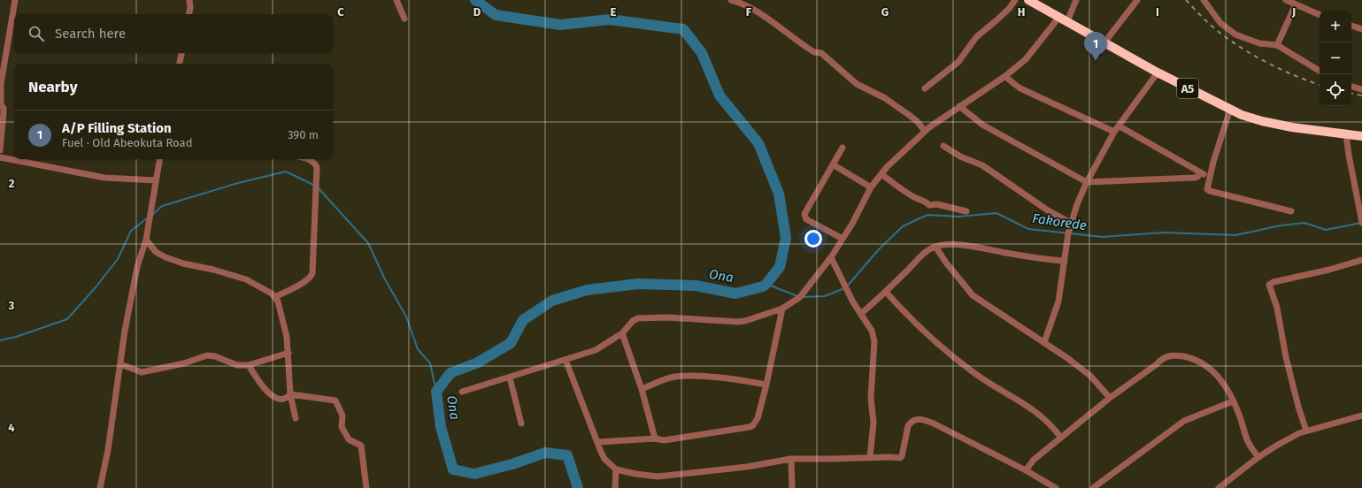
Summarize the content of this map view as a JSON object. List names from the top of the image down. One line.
{"streets":{"highway":["A5"]},"water":["Fakorede","Ona"],"page":{"map_buttons":["+","−"],"search":"Search here","pins":"1","heading":"Nearby","list":[{"mark":"1","name":"A/P Filling Station","note":"Fuel · Old Abeokuta Road","value":"390 m"}]},"grid":{"columns":["C","D","E","F","G","H","I","J"],"rows":["2","3","4"]}}
